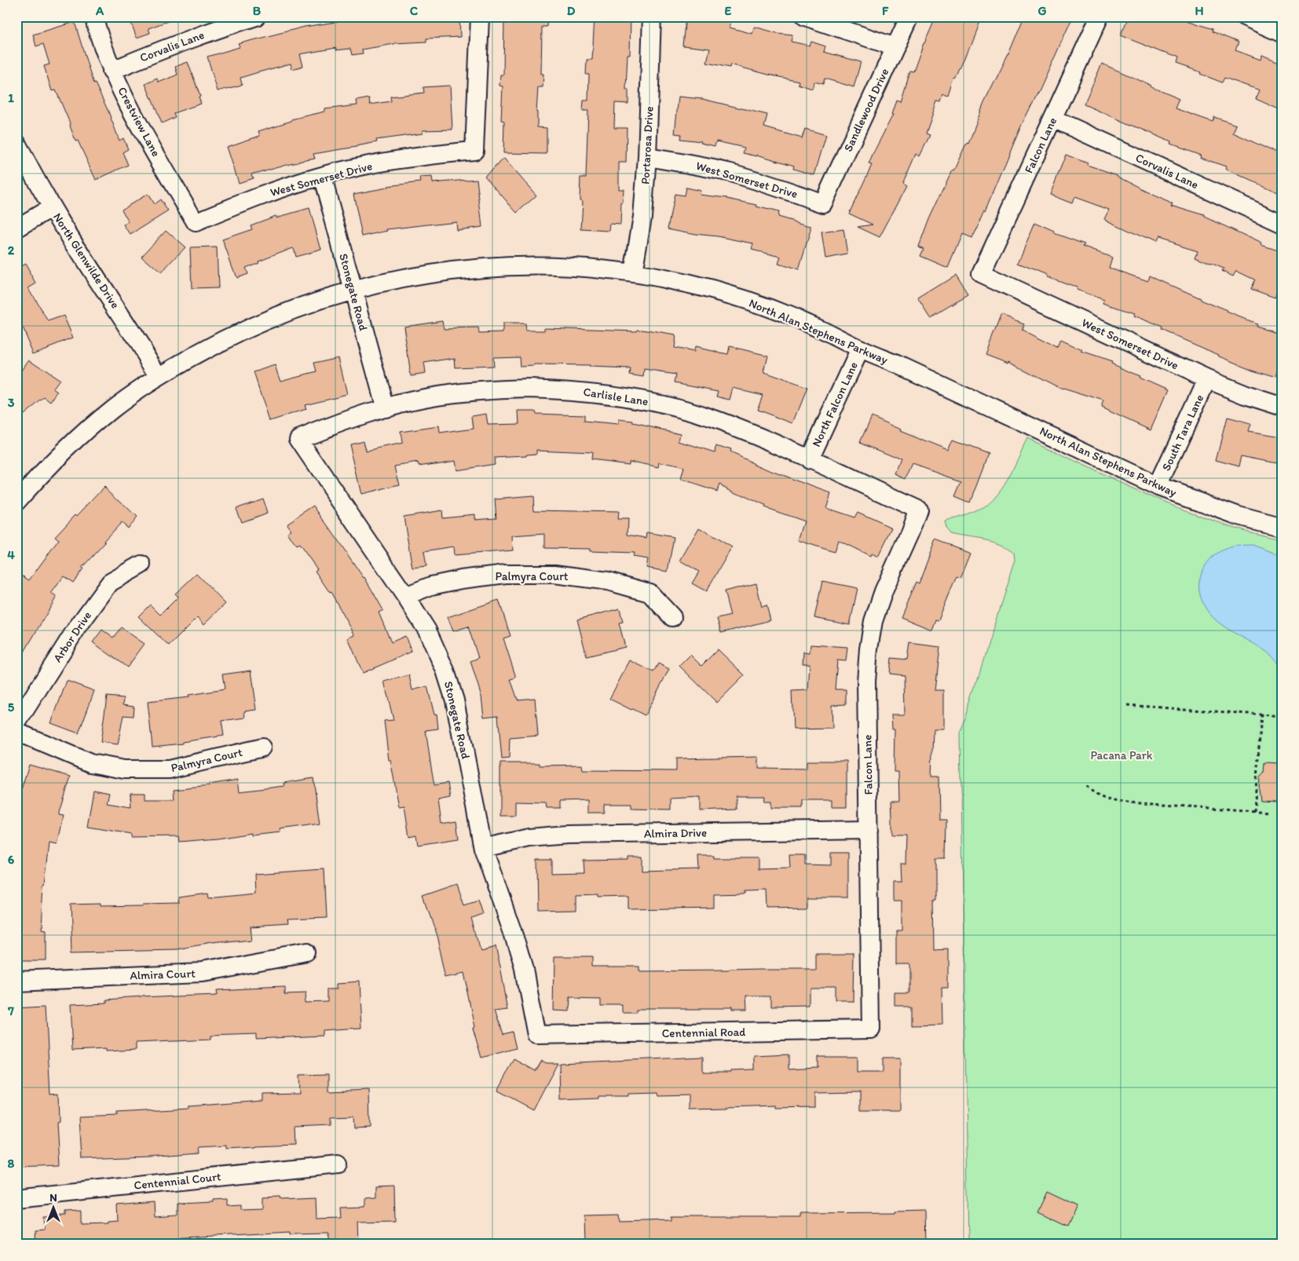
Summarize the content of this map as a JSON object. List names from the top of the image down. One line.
{"streets":{"street":["Corvalis Lane","Sandlewood Drive","Crestview Lane","Portarosa Drive","Falcon Lane","West Somerset Drive","North Glenwilde Drive","Stonegate Road","North Alan Stephens Parkway","Carlisle Lane","North Falcon Lane","South Tara Lane","Palmyra Court","Arbor Drive","Almira Drive","Almira Court","Centennial Road","Centennial Court"]},"crossings":[["Corvalis Lane","Crestview Lane"],["Corvalis Lane","Falcon Lane"],["Sandlewood Drive","West Somerset Drive"],["Crestview Lane","West Somerset Drive"],["Portarosa Drive","West Somerset Drive"],["Portarosa Drive","North Alan Stephens Parkway"],["Falcon Lane","West Somerset Drive"],["Falcon Lane","Carlisle Lane"],["Falcon Lane","Almira Drive"],["Falcon Lane","Centennial Road"],["West Somerset Drive","Stonegate Road"],["West Somerset Drive","South Tara Lane"],["North Glenwilde Drive","North Alan Stephens Parkway"],["Stonegate Road","North Alan Stephens Parkway"],["Stonegate Road","Carlisle Lane"],["Stonegate Road","Palmyra Court"],["Stonegate Road","Almira Drive"],["Stonegate Road","Centennial Road"],["North Alan Stephens Parkway","North Falcon Lane"],["North Alan Stephens Parkway","South Tara Lane"],["Carlisle Lane","North Falcon Lane"]],"parks":["Pacana Park"],"north":"top","grid":{"columns":["A","B","C","D","E","F","G","H"],"rows":["1","2","3","4","5","6","7","8"]}}
